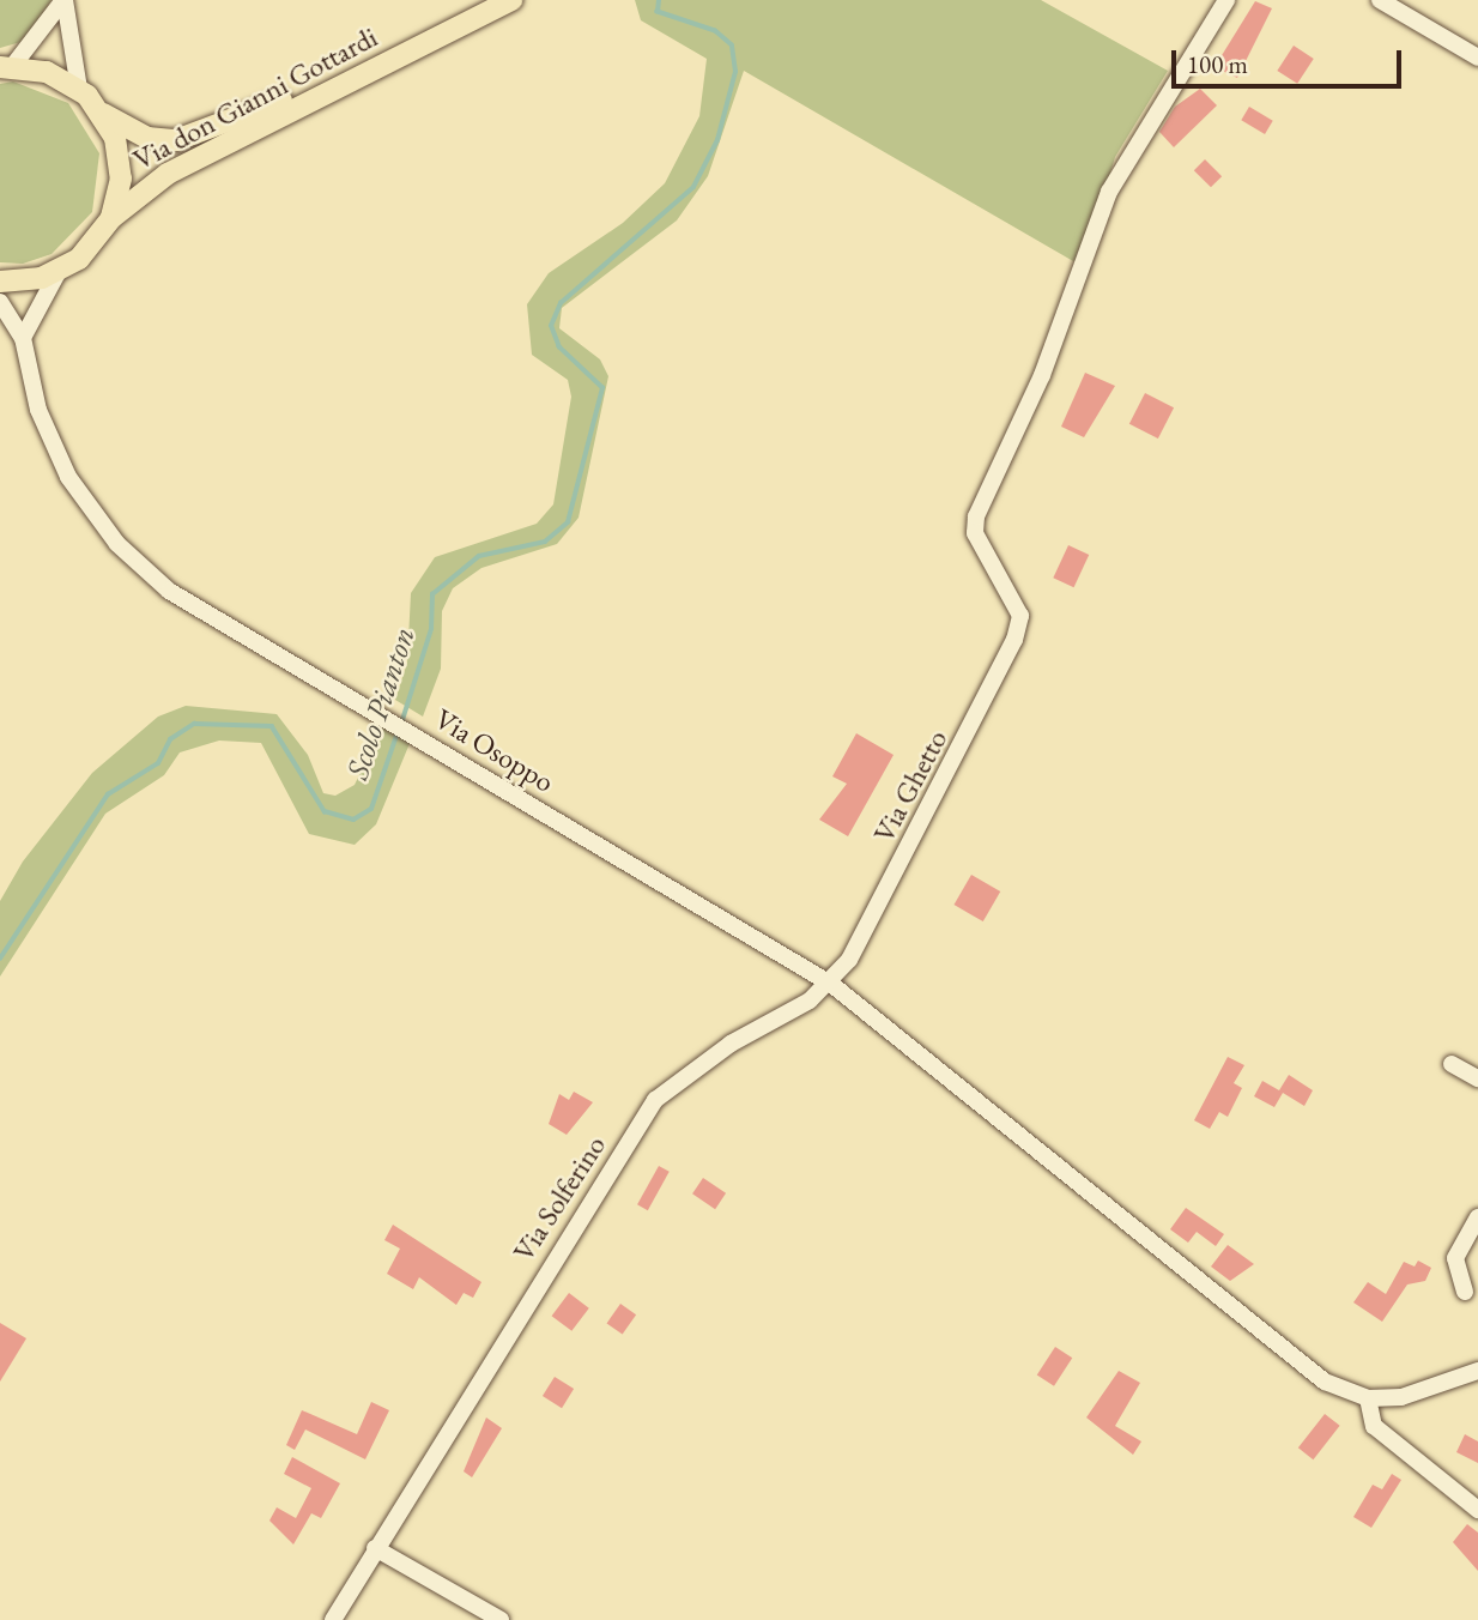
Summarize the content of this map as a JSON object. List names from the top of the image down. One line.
{"streets":{"main road":["Via don Gianni Gottardi"],"street":["Via Osoppo","Via Ghetto","Via Solferino"]},"crossings":[["Via Osoppo","Via Ghetto"],["Via Osoppo","Via Solferino"],["Via Ghetto","Via Solferino"]],"water":["Scolo Pianton"],"scale_bar":"100 m"}
